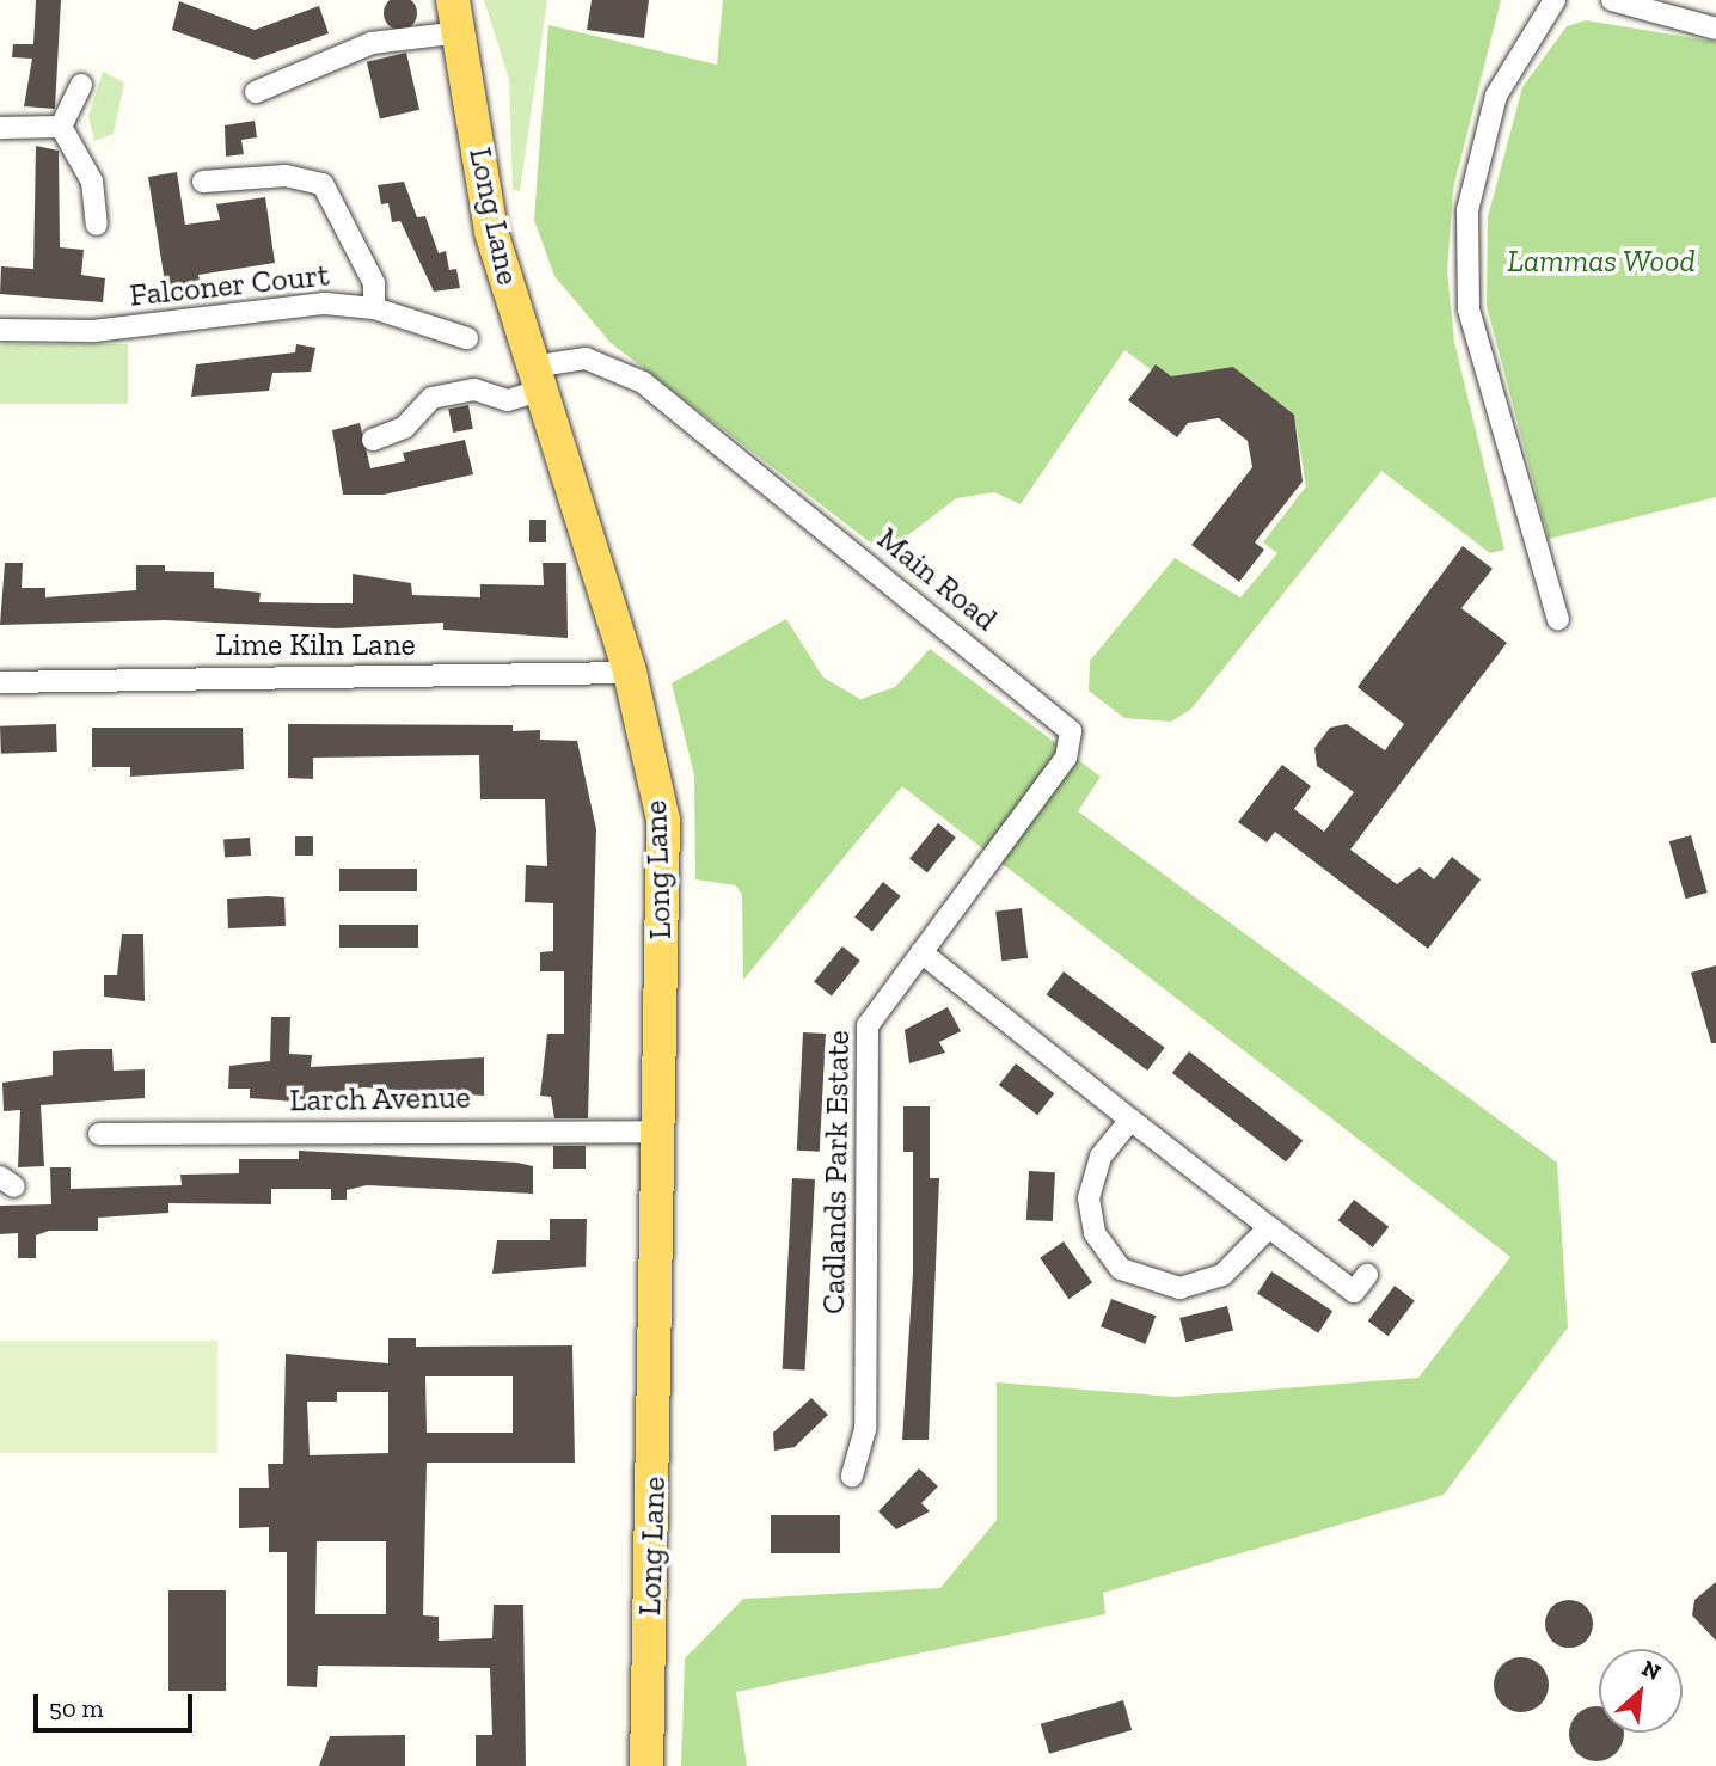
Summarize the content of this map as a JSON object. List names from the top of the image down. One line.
{"streets":{"main road":["Long Lane"],"street":["Falconer Court","Main Road","Lime Kiln Lane","Larch Avenue","Cadlands Park Estate"]},"crossings":[["Long Lane","Main Road"],["Long Lane","Lime Kiln Lane"],["Long Lane","Larch Avenue"],["Main Road","Cadlands Park Estate"]],"parks":["Lammas Wood"],"scale_bar":"50 m","north":"top right"}
